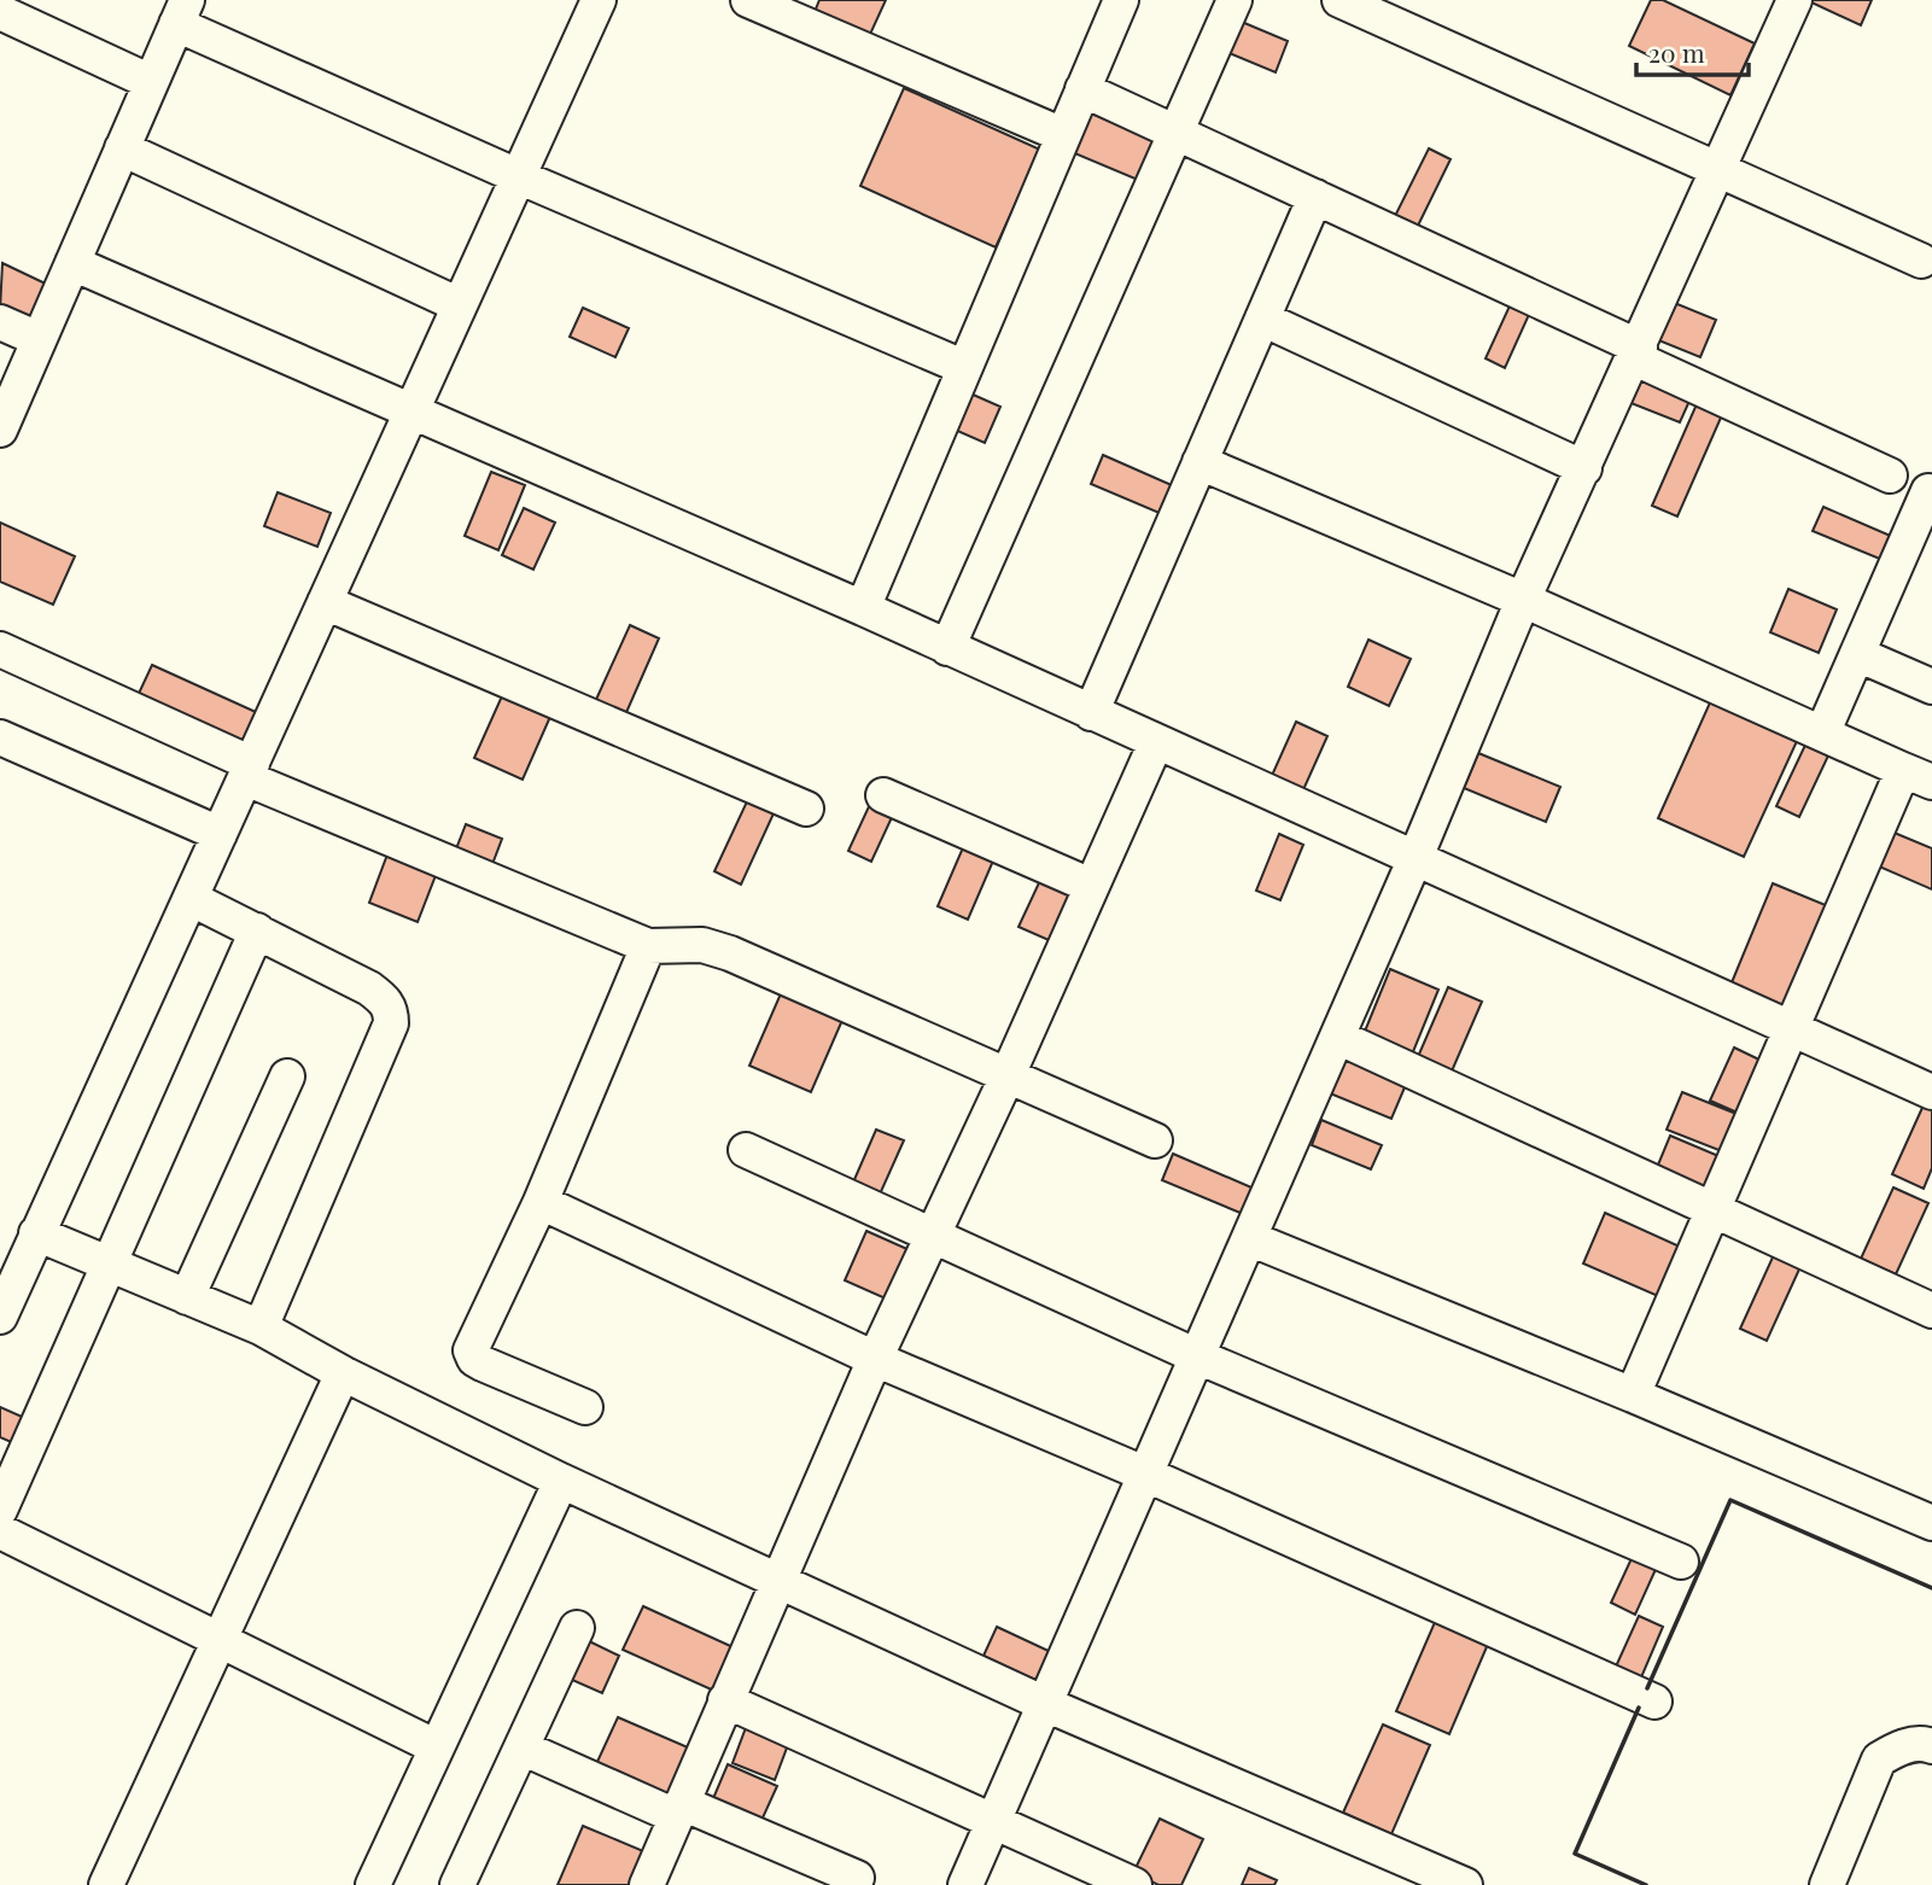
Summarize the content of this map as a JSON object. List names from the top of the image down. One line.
{"scale_bar":"20 m"}
